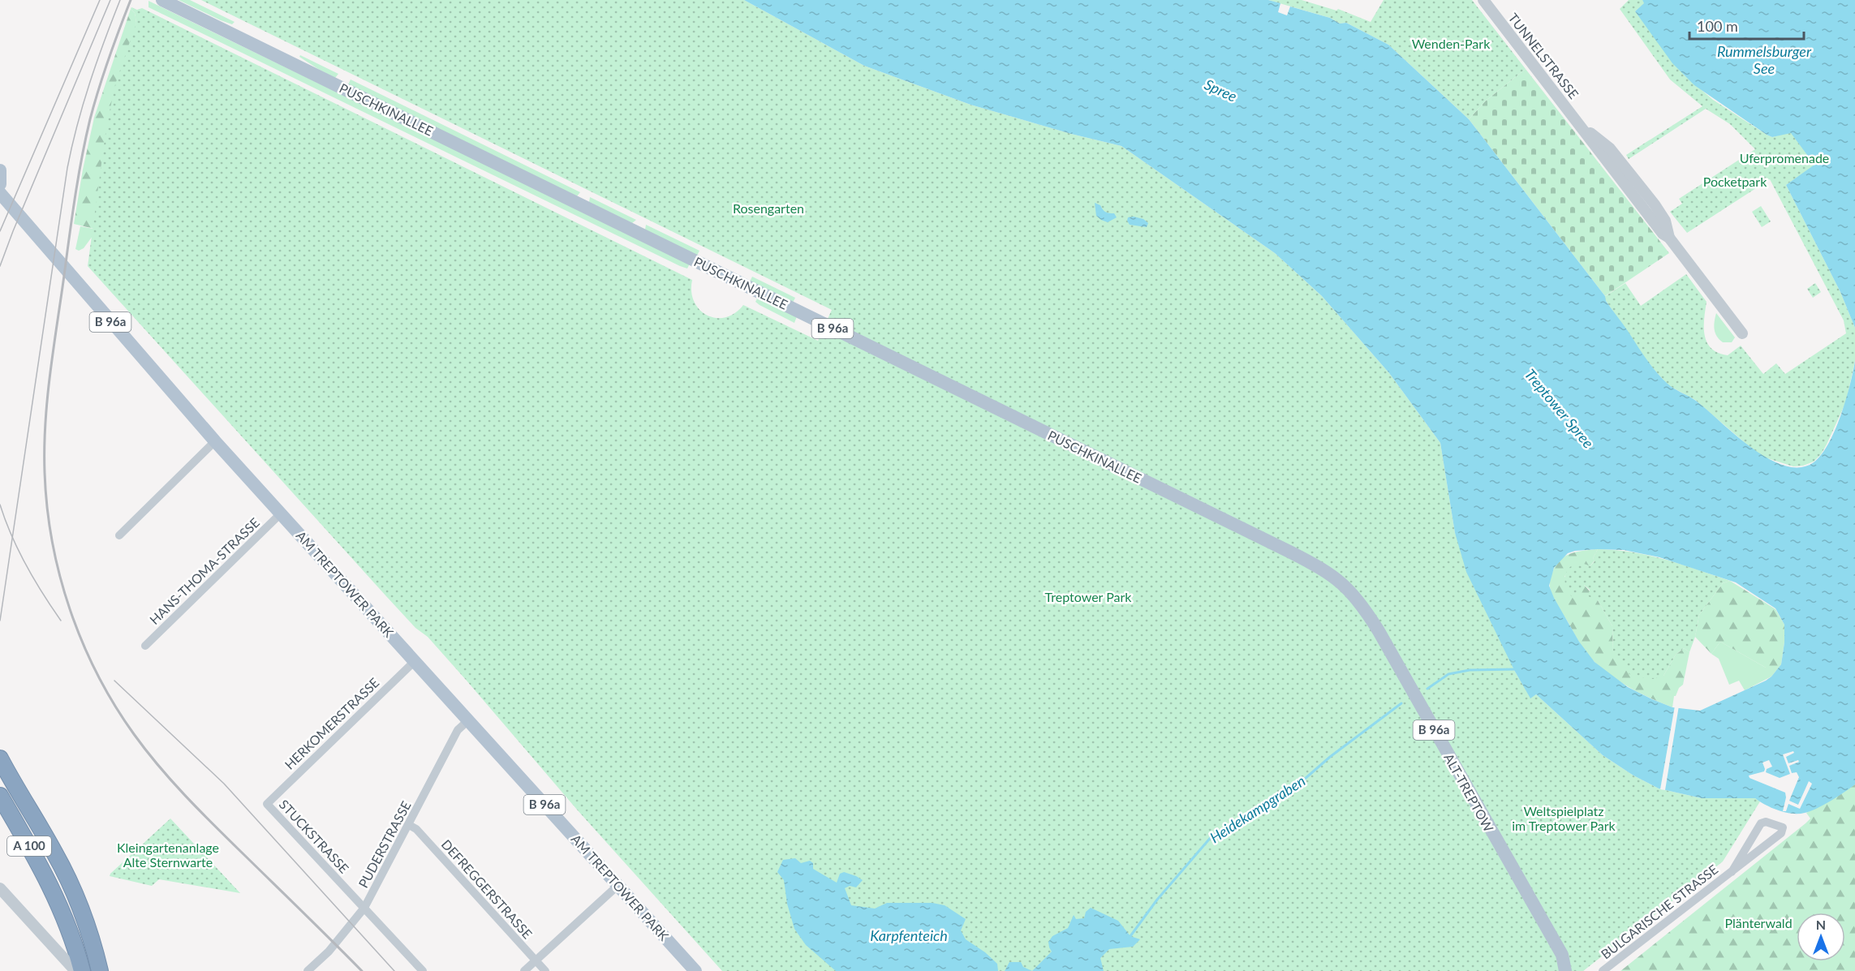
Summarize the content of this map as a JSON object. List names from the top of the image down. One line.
{"streets":{"highway":["A 100"],"main road":["PUSCHKINALLEE","B 96a","AM TREPTOWER PARK","ALT-TREPTOW"],"street":["TUNNELSTRASSE","HANS-THOMA-STRASSE","HERKOMERSTRASSE","STUCKSTRASSE","PUDERSTRASSE","DEFREGGERSTRASSE","BULGARISCHE STRASSE"]},"crossings":[["PUSCHKINALLEE","ALT-TREPTOW"],["HANS-THOMA-STRASSE","AM TREPTOWER PARK"],["AM TREPTOWER PARK","HERKOMERSTRASSE"],["AM TREPTOWER PARK","PUDERSTRASSE"],["HERKOMERSTRASSE","STUCKSTRASSE"],["STUCKSTRASSE","PUDERSTRASSE"],["PUDERSTRASSE","DEFREGGERSTRASSE"]],"water":["Rummelsburger See","Spree","Treptower Spree","Heidekampgraben","Karpfenteich"],"parks":["Wenden-Park","Uferpromenade","Pocketpark","Rosengarten","Treptower Park","Weltspielplatz im Treptower Park","Kleingartenanlage Alte Sternwarte","Plänterwald"],"scale_bar":"100 m","north":"top"}
